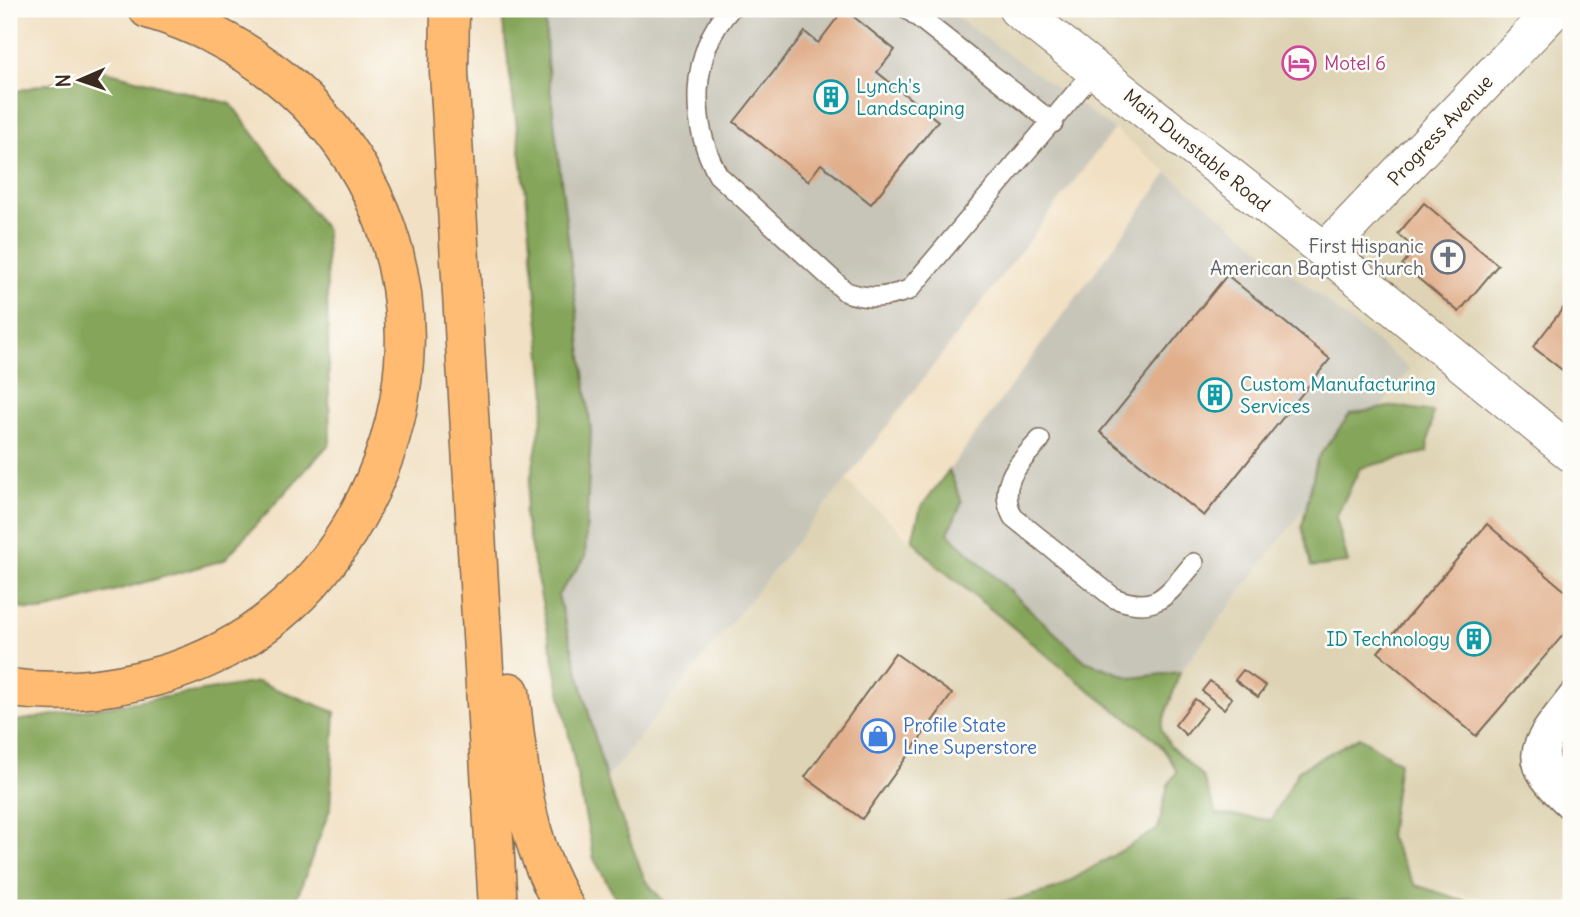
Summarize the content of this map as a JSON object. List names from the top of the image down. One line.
{"streets":{"street":["Progress Avenue","Main Dunstable Road"]},"crossings":[["Progress Avenue","Main Dunstable Road"]],"places":{"hotel":["Motel 6"],"building":["Lynch's Landscaping","Custom Manufacturing Services","ID Technology"],"church":["First Hispanic American Baptist Church"],"shop":["Profile State Line Superstore"]},"north":"left"}
